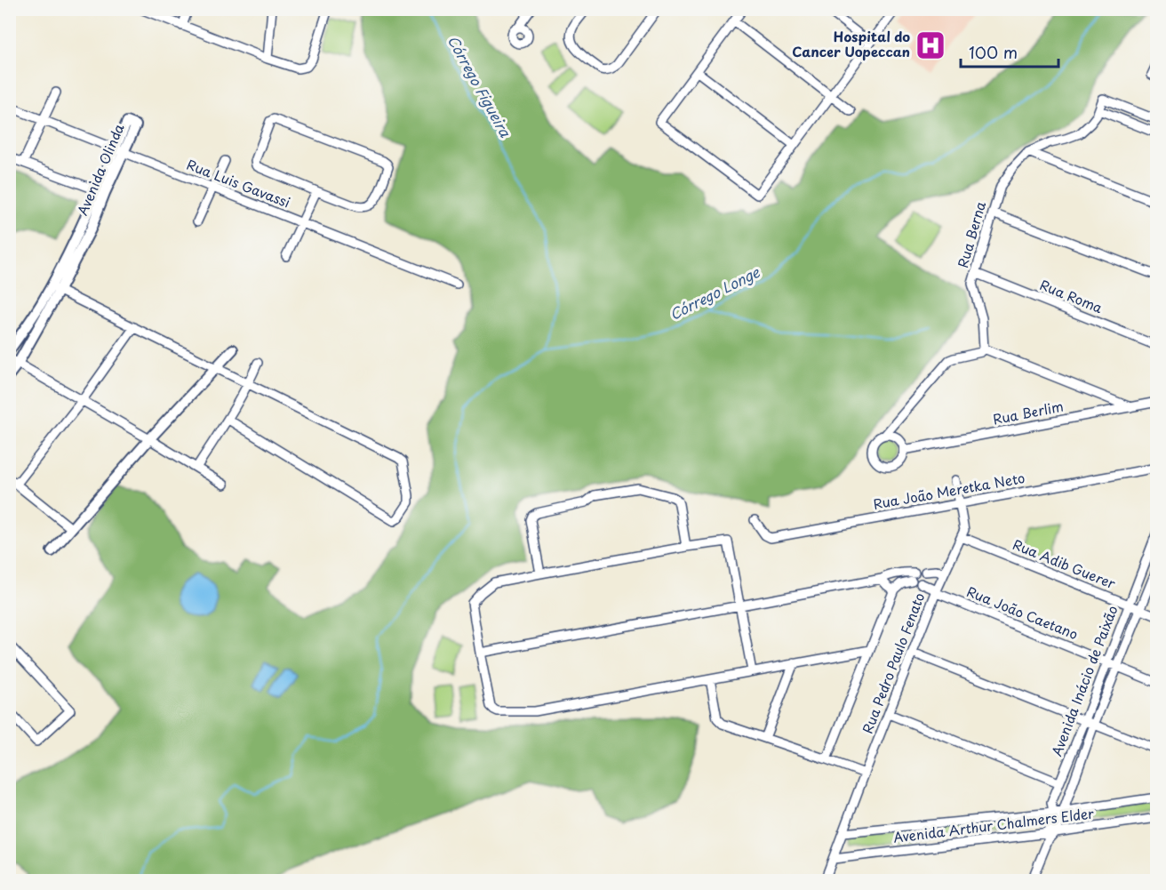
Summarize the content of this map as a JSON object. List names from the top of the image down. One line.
{"streets":{"street":["Avenida Olinda","Rua Luis Gavassi","Rua Berna","Rua Roma","Rua Berlim","Rua João Meretka Neto","Rua Adib Guerer","Rua João Caetano","Rua Pedro Paulo Fenato","Avenida Inácio de Paixão","Avenida Arthur Chalmers Elder"]},"crossings":[["Avenida Olinda","Rua Luis Gavassi"],["Rua Berna","Rua Roma"],["Rua João Meretka Neto","Rua Pedro Paulo Fenato"],["Rua Adib Guerer","Rua Pedro Paulo Fenato"],["Rua Adib Guerer","Avenida Inácio de Paixão"],["Rua João Caetano","Rua Pedro Paulo Fenato"],["Rua João Caetano","Avenida Inácio de Paixão"],["Rua Pedro Paulo Fenato","Avenida Arthur Chalmers Elder"],["Avenida Inácio de Paixão","Avenida Arthur Chalmers Elder"]],"water":["Córrego Figueira","Córrego Longe"],"places":{"hospital":["Hospital do Cancer Uopeccan"]},"scale_bar":"100 m"}
